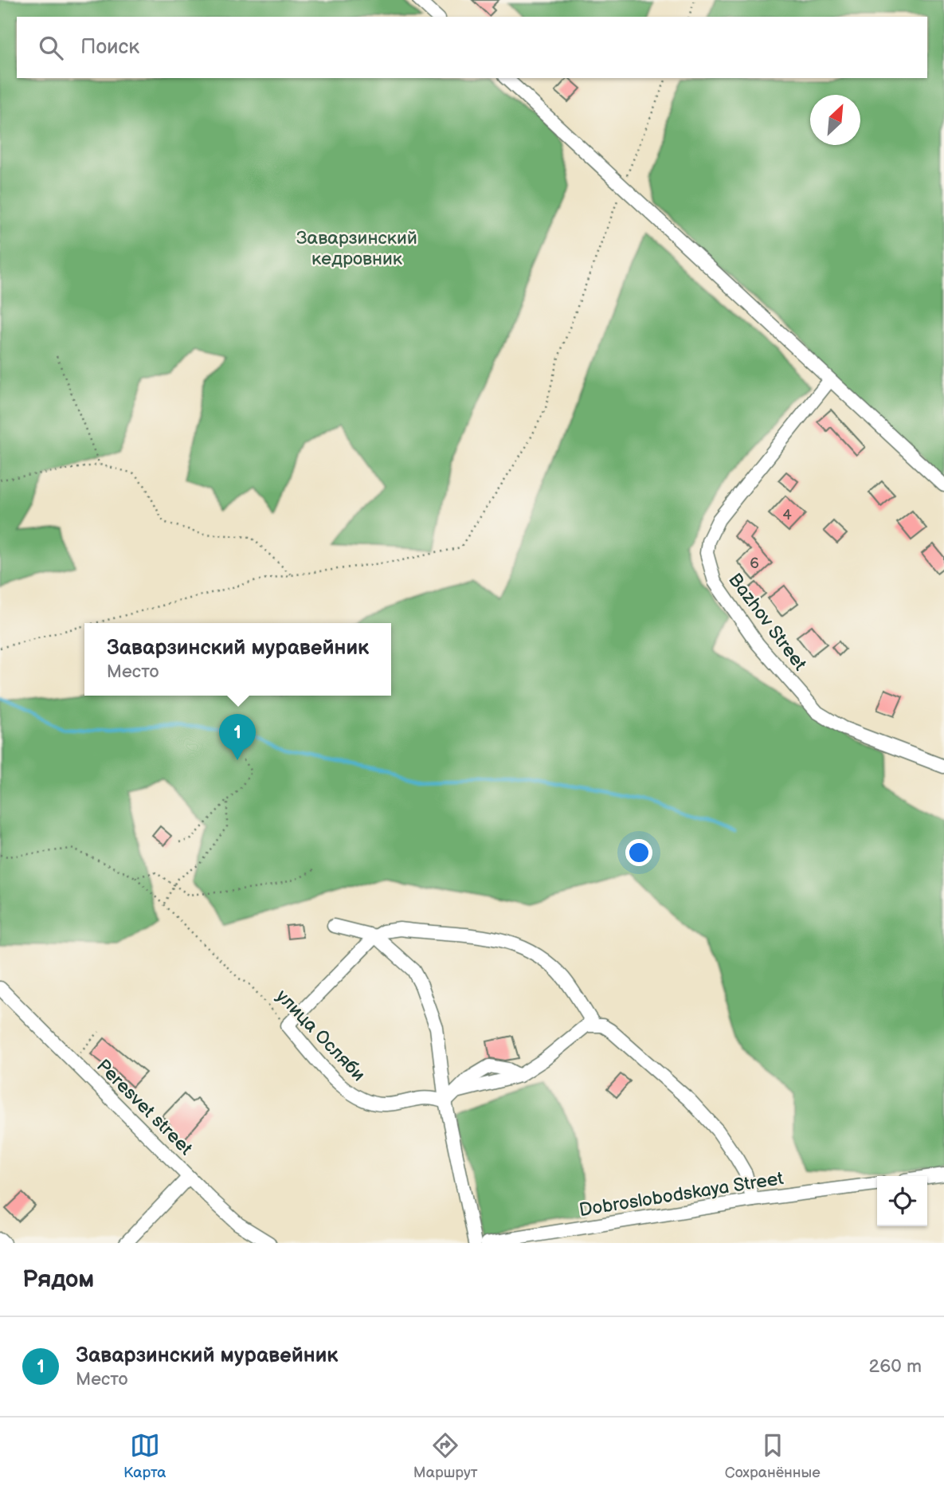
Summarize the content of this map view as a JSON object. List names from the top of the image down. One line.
{"streets":{"street":["Bazhov Street","улица Осляби","Peresvet street","Dobroslobodskaya Street"]},"parks":["Заварзинский кедровник"],"house_numbers":["4","6"],"north":"top right","page":{"search":"Поиск","popup":["Заварзинский муравейник","Место"],"pins":"1","heading":"Рядом","list":[{"mark":"1","name":"Заварзинский муравейник","note":"Место","value":"260 m"}],"nav":["Карта","Маршрут","Сохранённые"]}}
